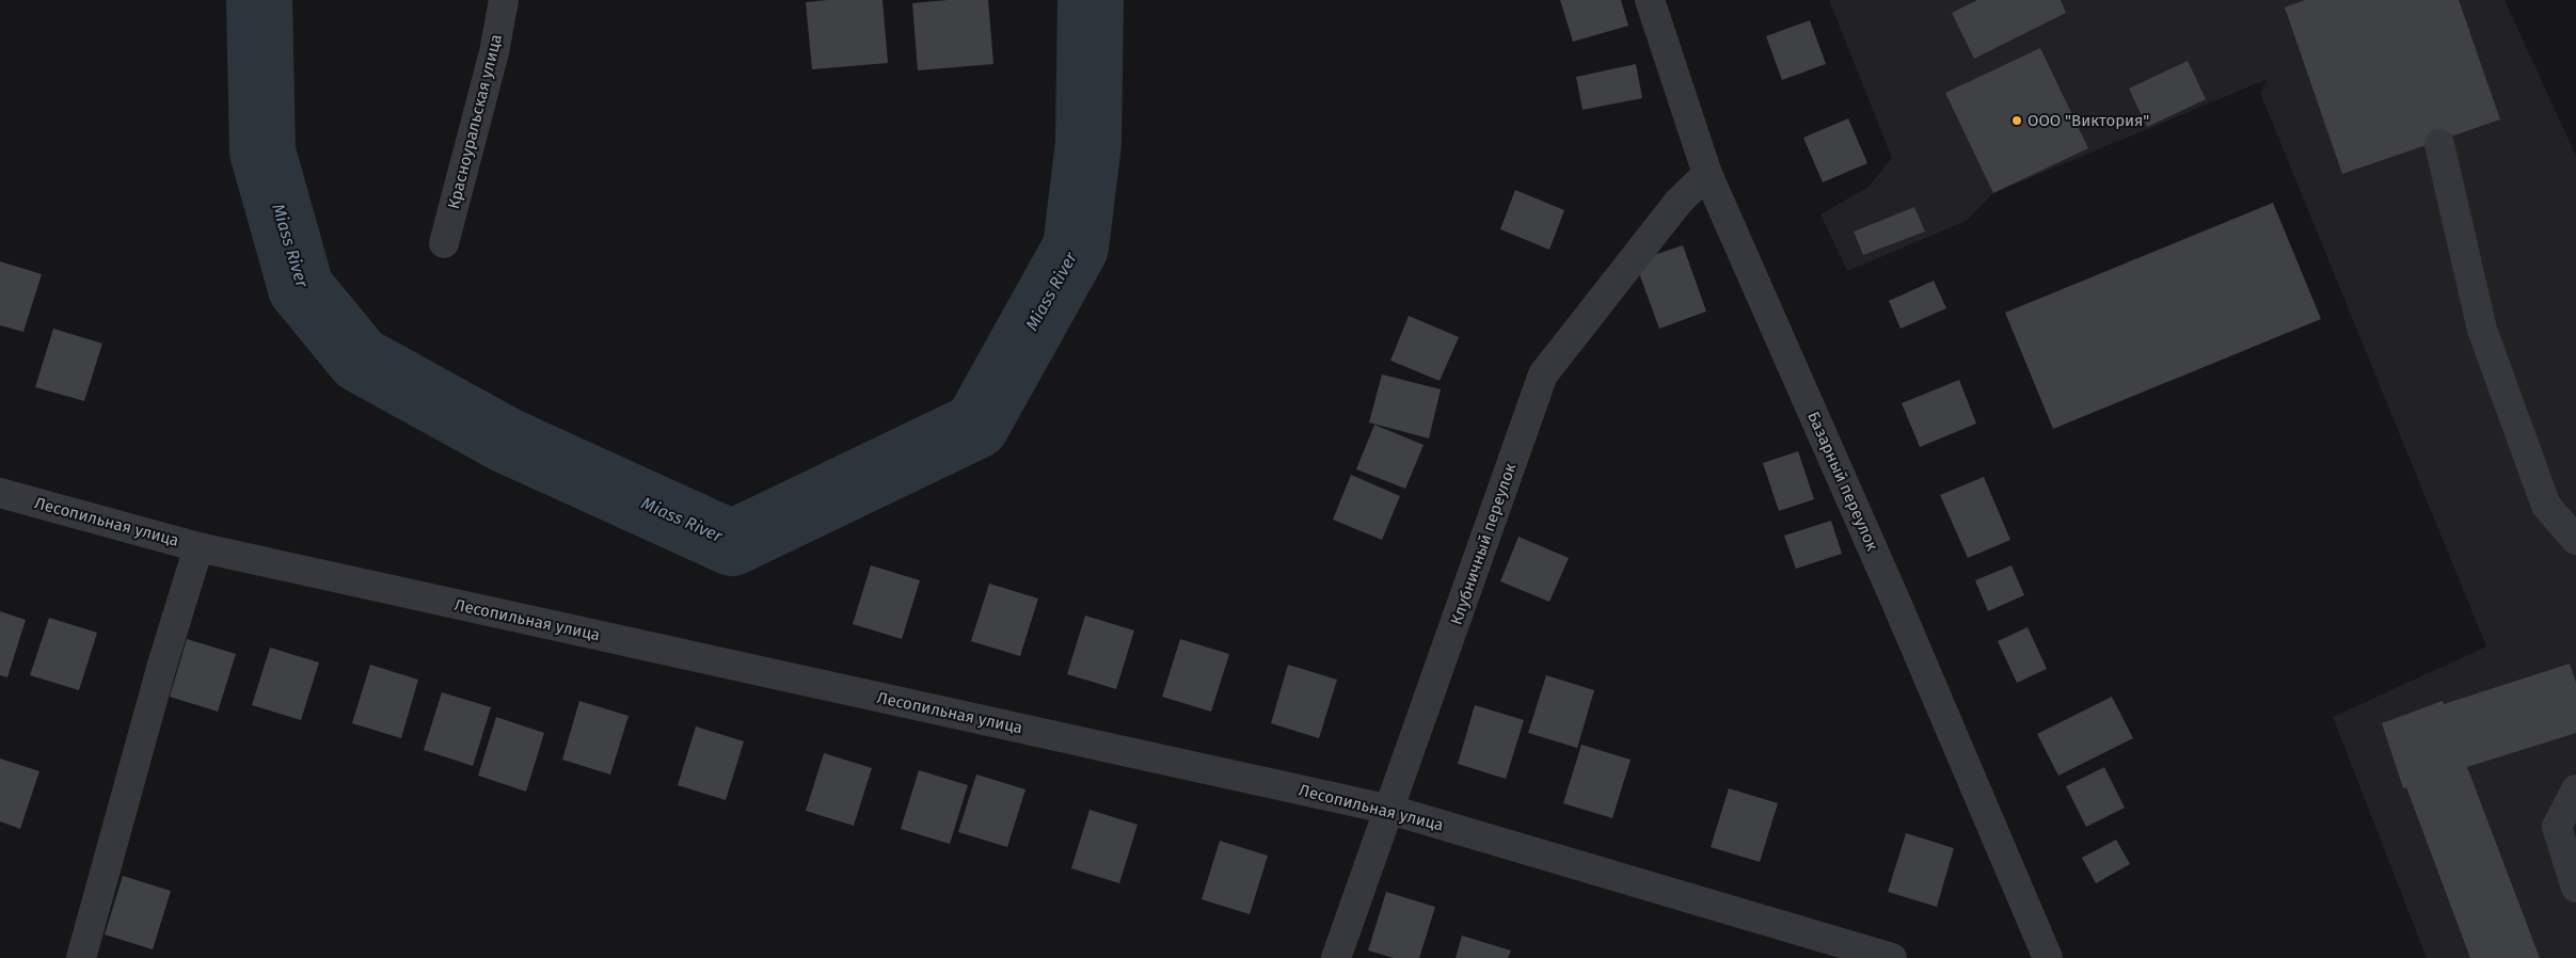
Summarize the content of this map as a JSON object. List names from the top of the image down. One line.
{"streets":{"street":["Красноуральская улица","Базарный переулок","Лесопильная улица","Клубничный переулок"]},"crossings":[["Базарный переулок","Клубничный переулок"],["Лесопильная улица","Клубничный переулок"]],"water":["Miass River"],"places":["ООО \"Виктория\""]}
